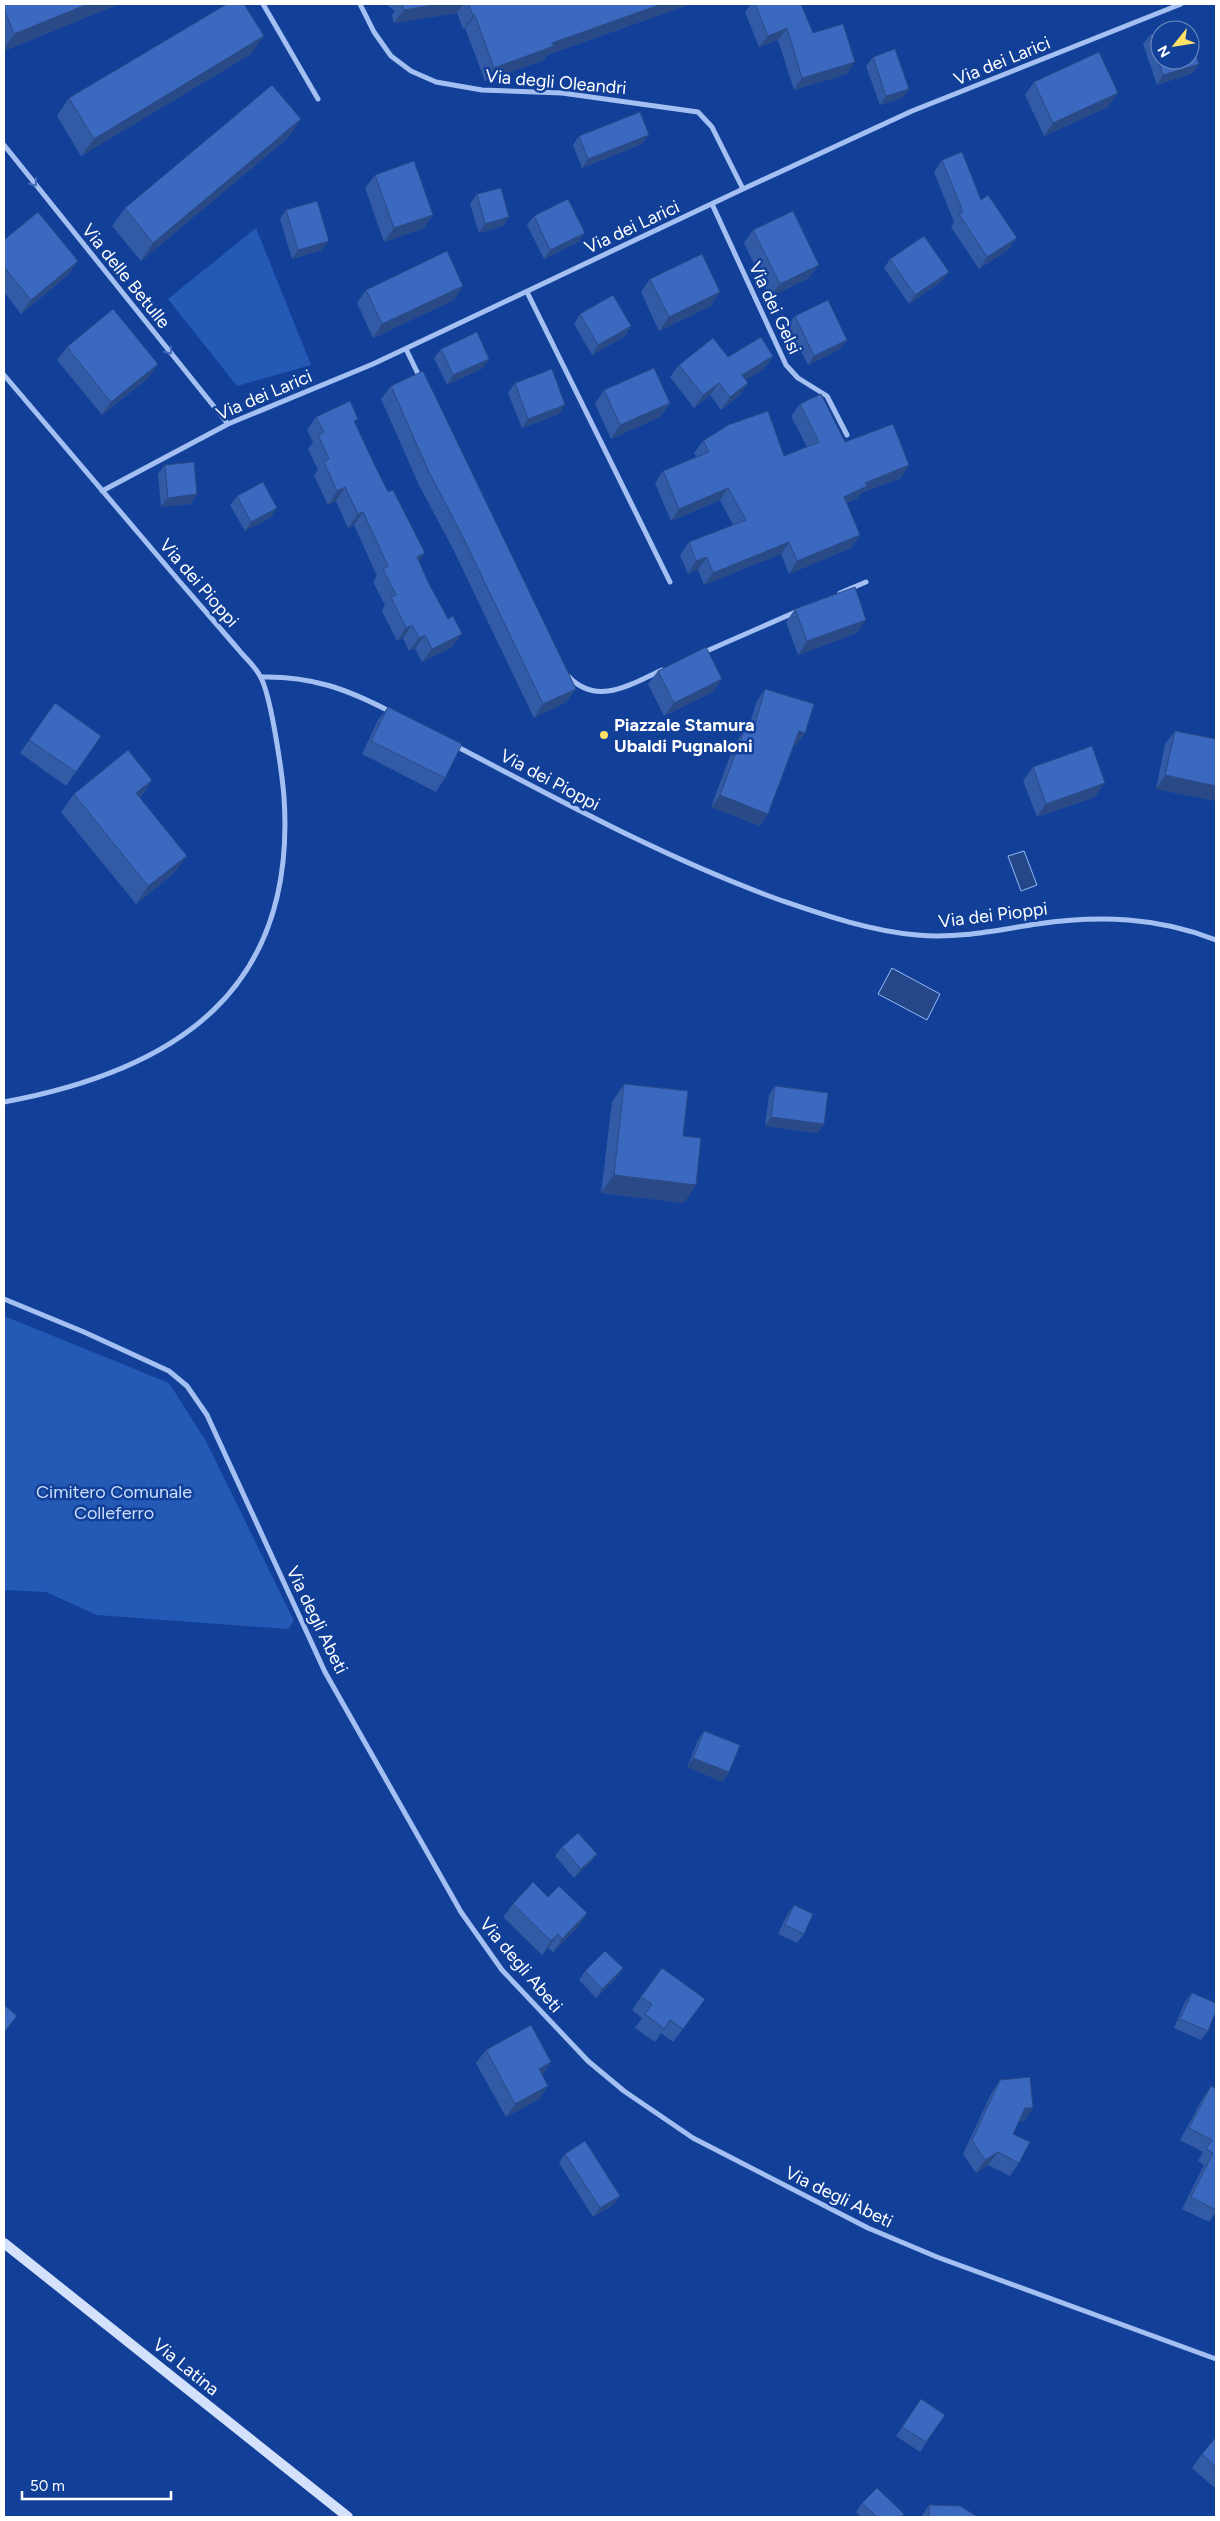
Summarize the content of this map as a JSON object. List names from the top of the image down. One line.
{"streets":{"main road":["Via Latina"],"street":["Via dei Larici","Via degli Oleandri","Via delle Betulle","Via dei Gelsi","Via dei Pioppi","Via degli Abeti"]},"crossings":[["Via dei Larici","Via degli Oleandri"],["Via dei Larici","Via delle Betulle"],["Via dei Larici","Via dei Gelsi"],["Via dei Larici","Via dei Pioppi"]],"one_way":["Via delle Betulle"],"parks":["Cimitero Comunale Colleferro"],"places":["Piazzale Stamura Ubaldi Pugnaloni"],"scale_bar":"50 m","north":"bottom left"}
